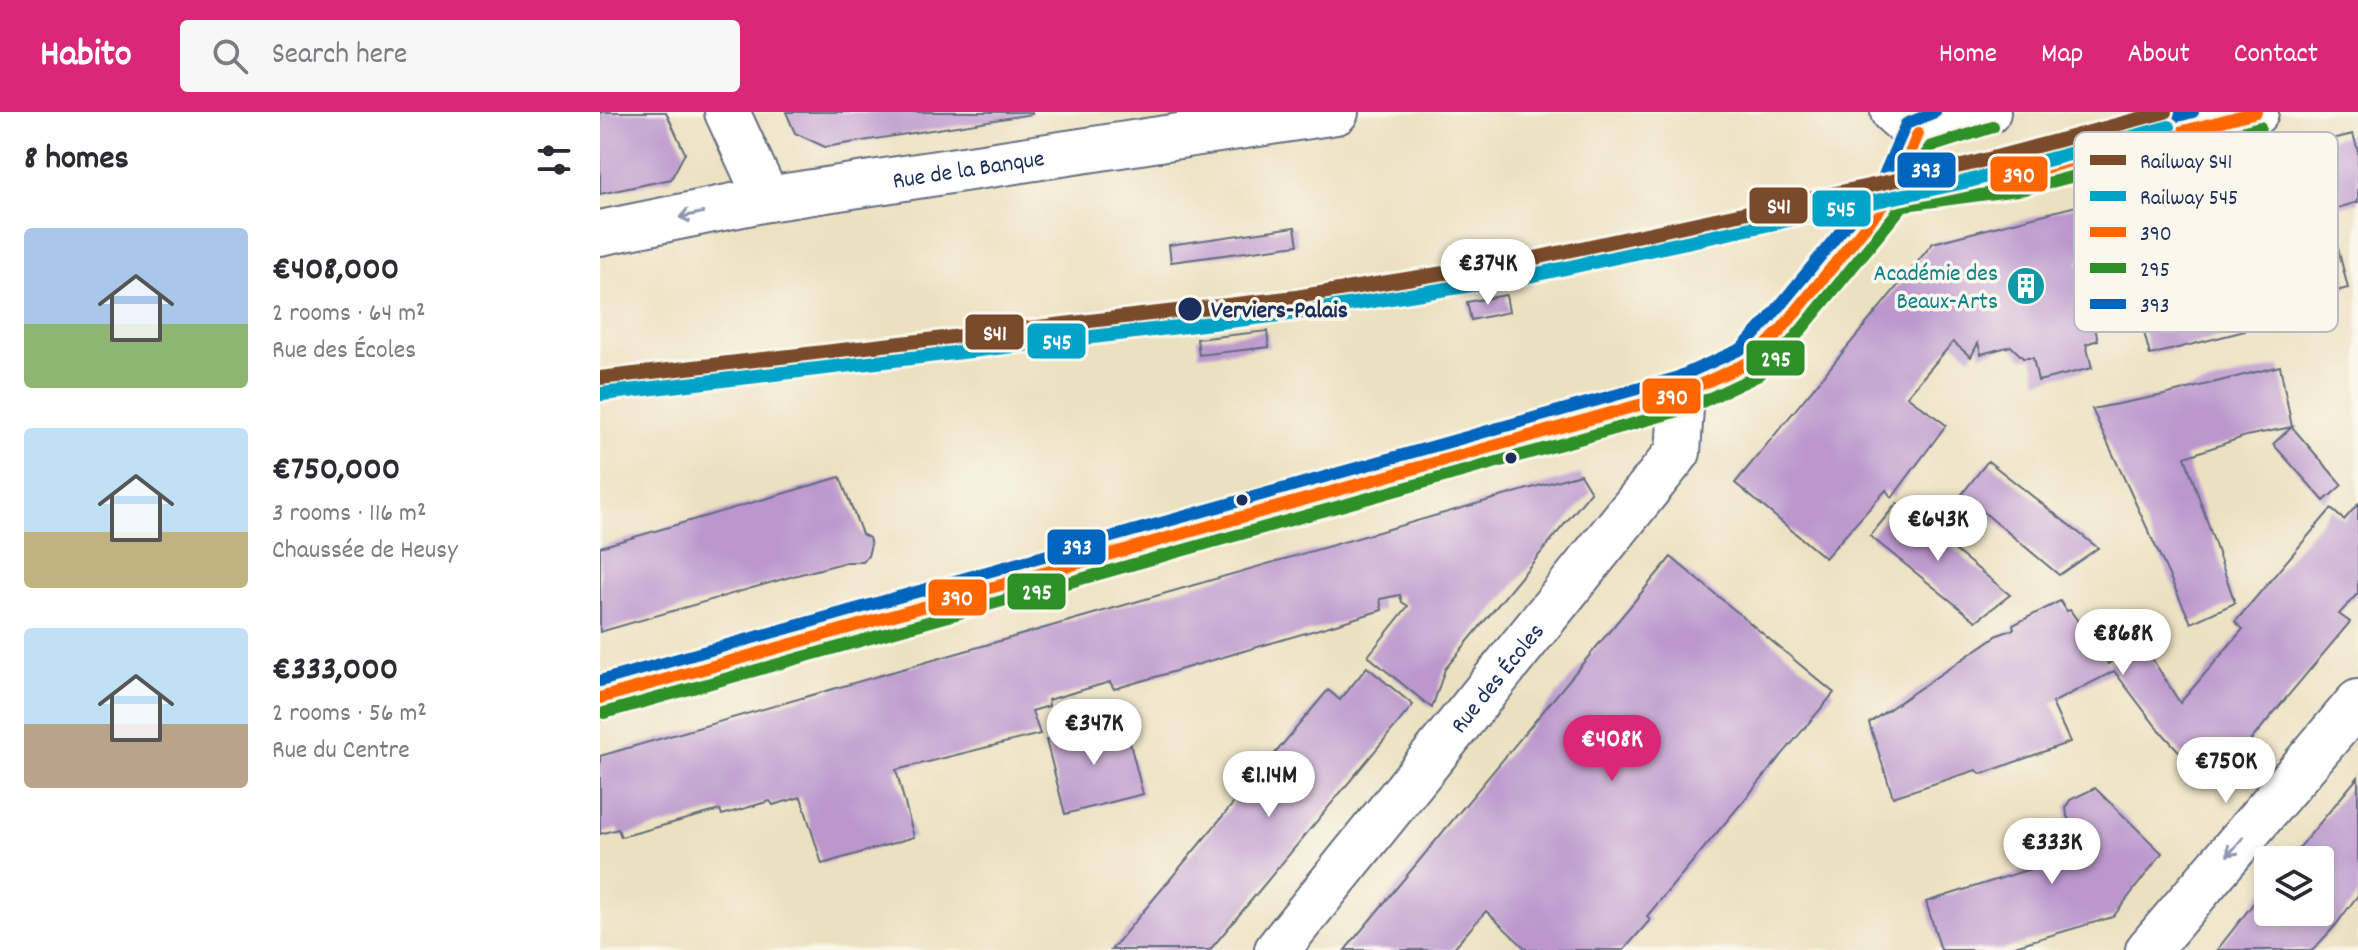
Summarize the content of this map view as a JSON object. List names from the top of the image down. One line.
{"streets":{"main road":["Rue de la Banque","Rue des Écoles"]},"places":{"building":["Académie des Beaux-Arts"],"other":["Verviers-Palais"]},"lines":["rail line S41","transit line 390","transit line 393","rail line 545","transit line 295"],"legend":["Railway S41","Railway 545","390","295","393"],"page":{"header":"Habito","search":"Search here","nav":["Home","Map","About","Contact"],"heading":"8 homes","list":[{"name":"€408,000","note":"2 rooms · 64 m² · Rue des Écoles"},{"name":"€750,000","note":"3 rooms · 116 m² · Chaussée de Heusy"},{"name":"€333,000","note":"2 rooms · 56 m² · Rue du Centre"}],"price":["€374K","€643K","€868K","€347K","€408K","€750K","€1.14M","€333K"]}}
